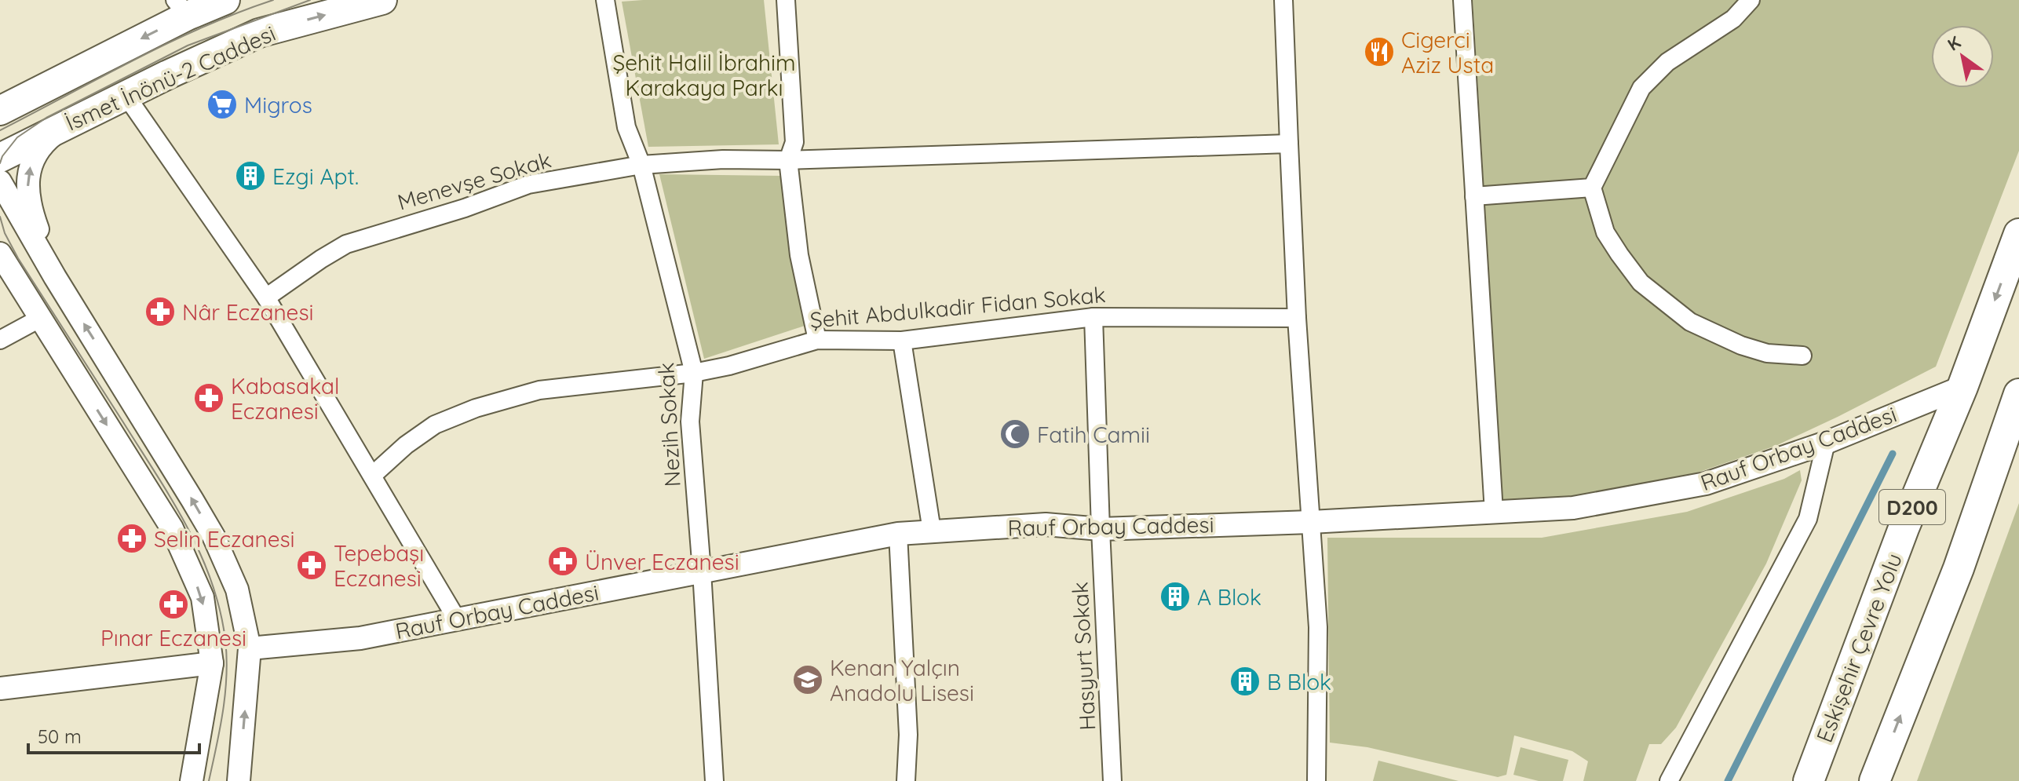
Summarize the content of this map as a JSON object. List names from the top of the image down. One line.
{"streets":{"highway":["D200","Eskişehir Çevre Yolu"],"main road":["İsmet İnönü-2 Caddesi"],"street":["Menevşe Sokak","Şehit Abdulkadir Fidan Sokak","Nezih Sokak","Rauf Orbay Caddesi","Hasyurt Sokak"]},"crossings":[["Menevşe Sokak","Nezih Sokak"],["Şehit Abdulkadir Fidan Sokak","Nezih Sokak"],["Şehit Abdulkadir Fidan Sokak","Hasyurt Sokak"],["Nezih Sokak","Rauf Orbay Caddesi"],["Rauf Orbay Caddesi","Eskişehir Çevre Yolu"],["Rauf Orbay Caddesi","Hasyurt Sokak"]],"parks":["Şehit Halil İbrahim Karakaya Parkı"],"places":{"restaurant":["Cigerci Aziz Usta"],"supermarket":["Migros"],"building":["Ezgi Apt.","A Blok","B Blok"],"pharmacy":["Nâr Eczanesi","Kabasakal Eczanesi","Selin Eczanesi","Ünver Eczanesi","Tepebaşı Eczanesi","Pınar Eczanesi"],"mosque":["Fatih Camii"],"school or university":["Kenan Yalçın Anadolu Lisesi"]},"scale_bar":"50 m","north":"top left"}
